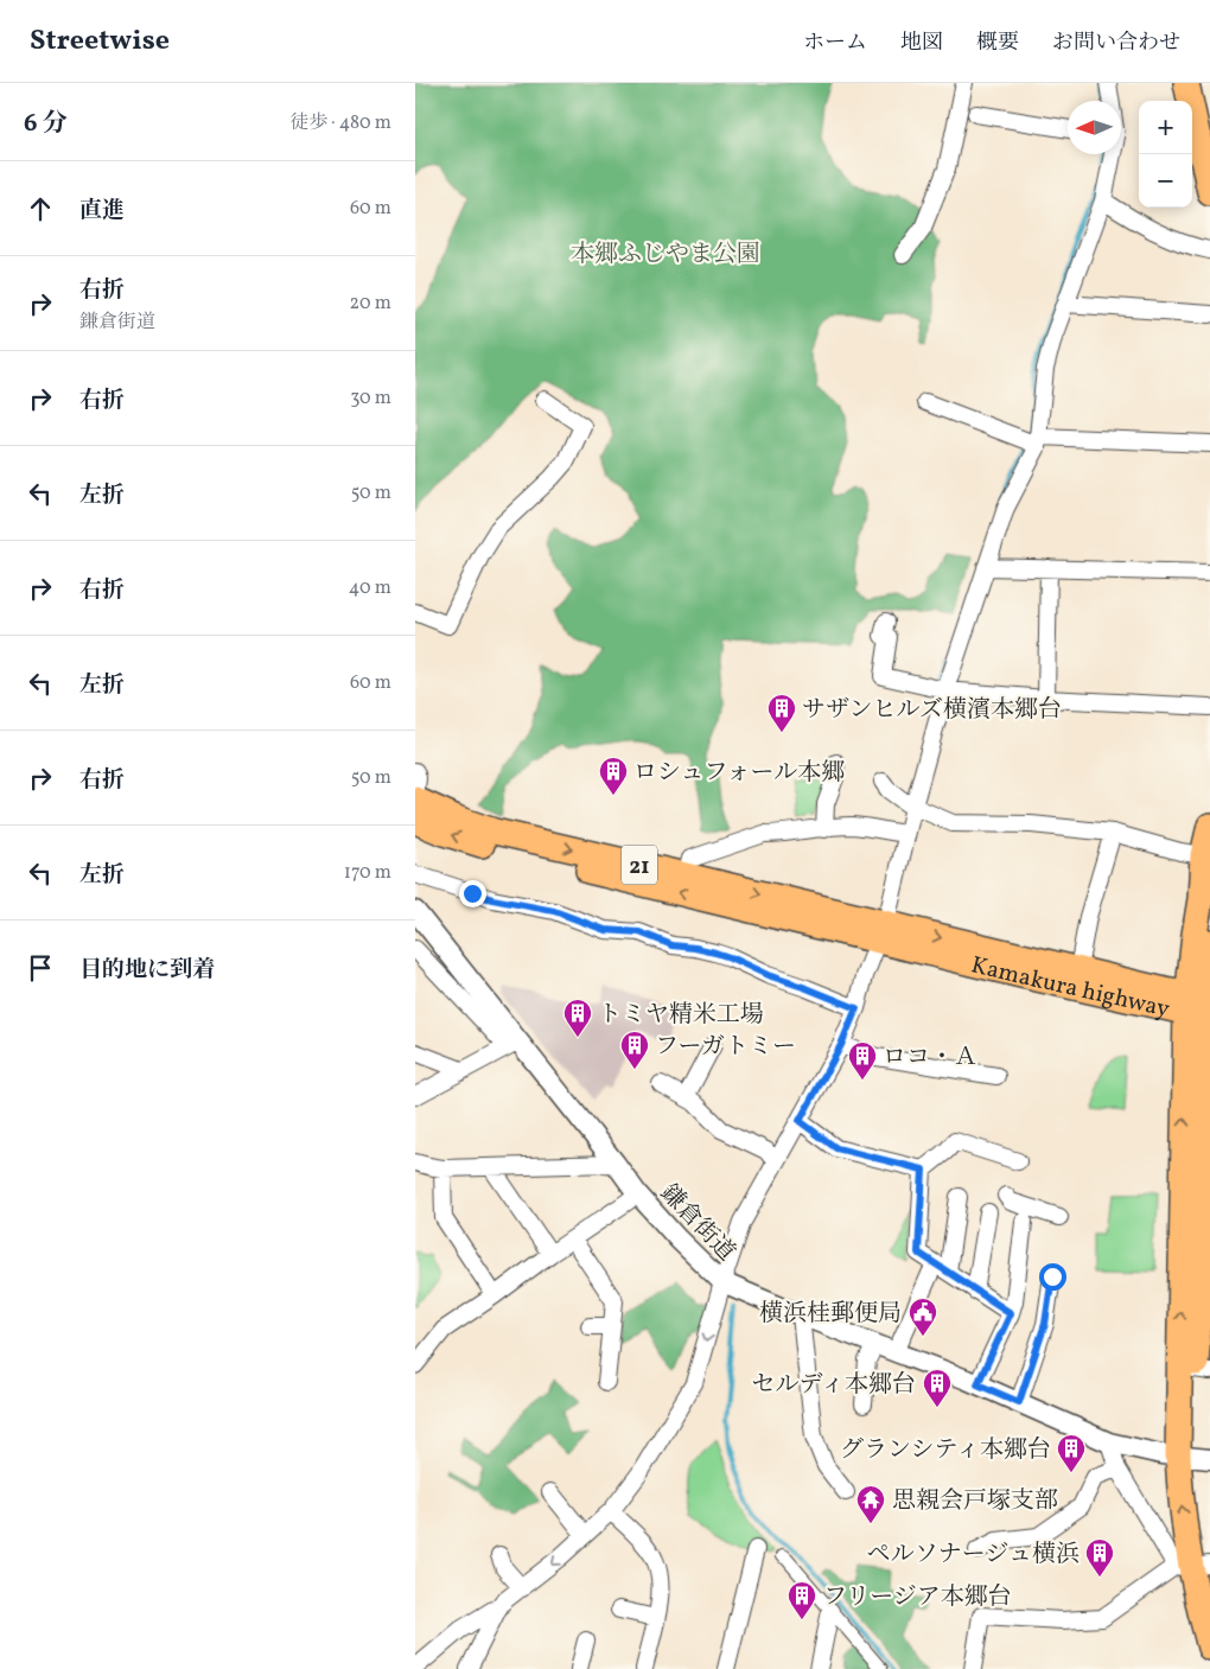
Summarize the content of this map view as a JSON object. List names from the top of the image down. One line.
{"streets":{"main road":["21","Kamakura highway"],"street":["鎌倉街道"]},"parks":["本郷ふじやま公園"],"places":{"building":["サザンヒルズ横濱本郷台","ロシュフォール本郷","トミヤ精米工場","フーガトミー","ロコ・Ａ","セルディ本郷台","グランシティ本郷台","ペルソナージュ横浜","フリージア本郷台"],"public building":["横浜桂郵便局"],"temple":["思親会戸塚支部"]},"north":"left","page":{"header":"Streetwise","nav":["ホーム","地図","概要","お問い合わせ"],"heading":["6 分","徒歩 · 480 m"],"map_buttons":["+","−"],"list":[["直進","60 m"],["右折","鎌倉街道","20 m"],["右折","30 m"],["左折","50 m"],["右折","40 m"],["左折","60 m"],["右折","50 m"],["左折","170 m"],"目的地に到着"]}}
